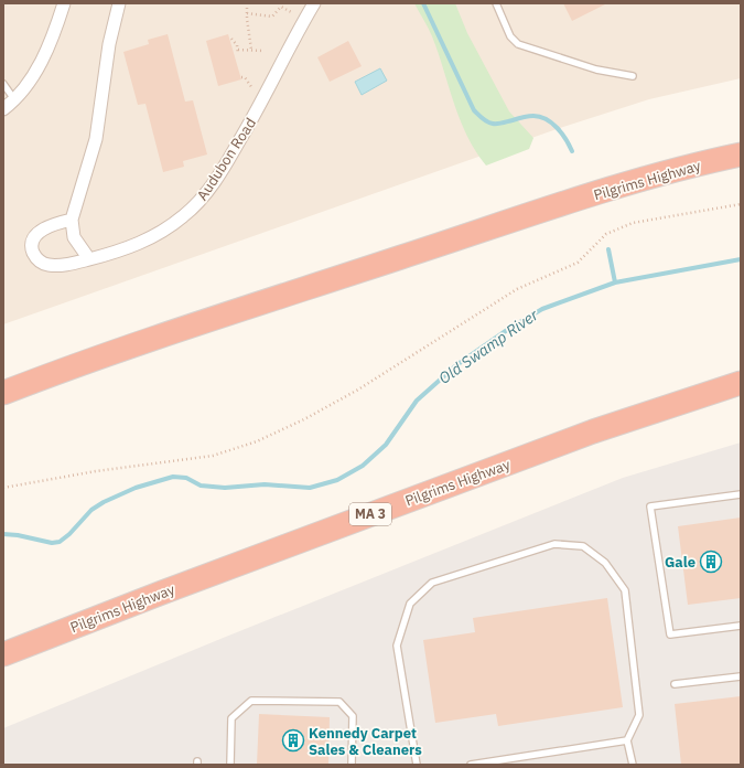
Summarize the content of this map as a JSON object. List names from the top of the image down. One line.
{"streets":{"highway":["Pilgrims Highway","MA 3"],"street":["Audubon Road"]},"water":["Old Swamp River"],"places":{"building":["Gale","Kennedy Carpet Sales & Cleaners"]}}
